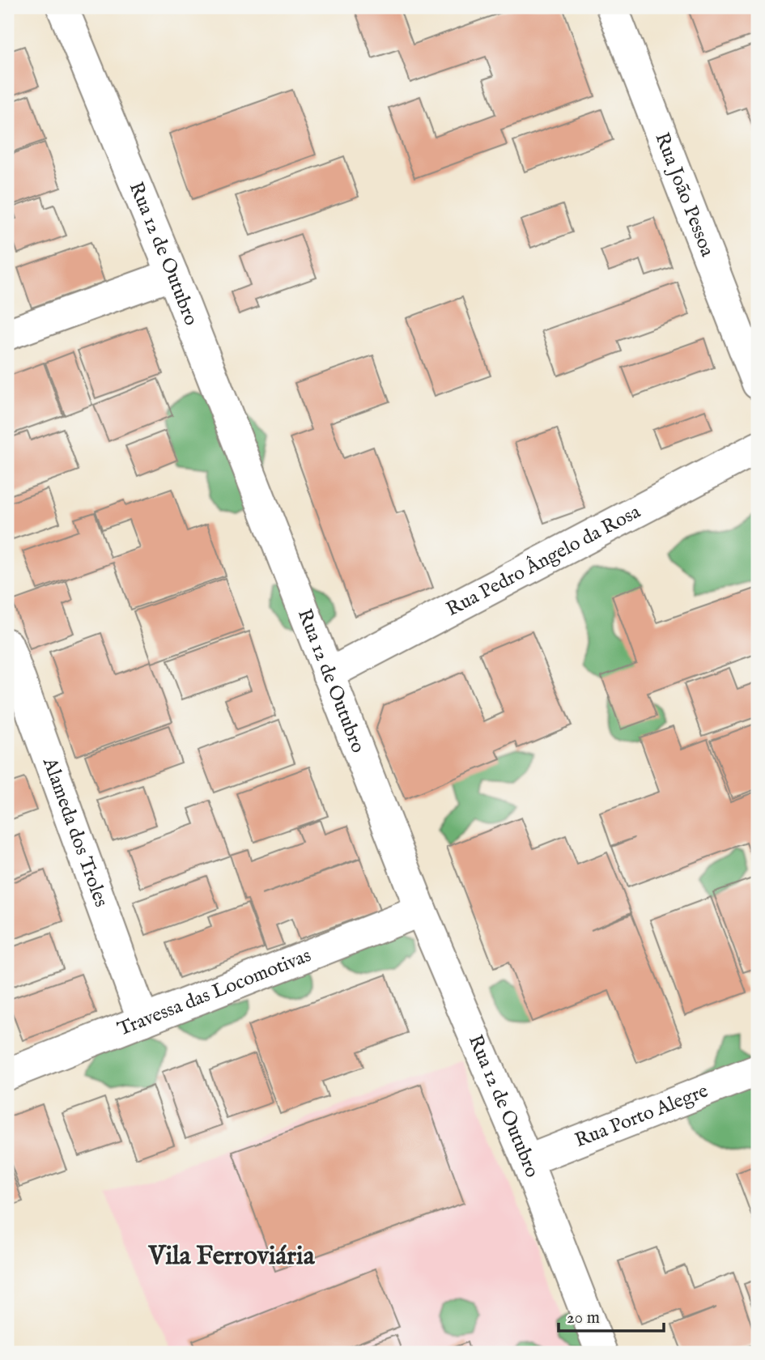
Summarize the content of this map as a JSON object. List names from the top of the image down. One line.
{"streets":{"main road":["Rua João Pessoa","Rua 12 de Outubro","Rua Pedro Ângelo da Rosa","Alameda dos Troles","Travessa das Locomotivas","Rua Porto Alegre"]},"crossings":[["Rua 12 de Outubro","Rua Pedro Ângelo da Rosa"],["Rua 12 de Outubro","Travessa das Locomotivas"],["Rua 12 de Outubro","Rua Porto Alegre"],["Alameda dos Troles","Travessa das Locomotivas"]],"districts":["Vila Ferroviária"],"scale_bar":"20 m"}
